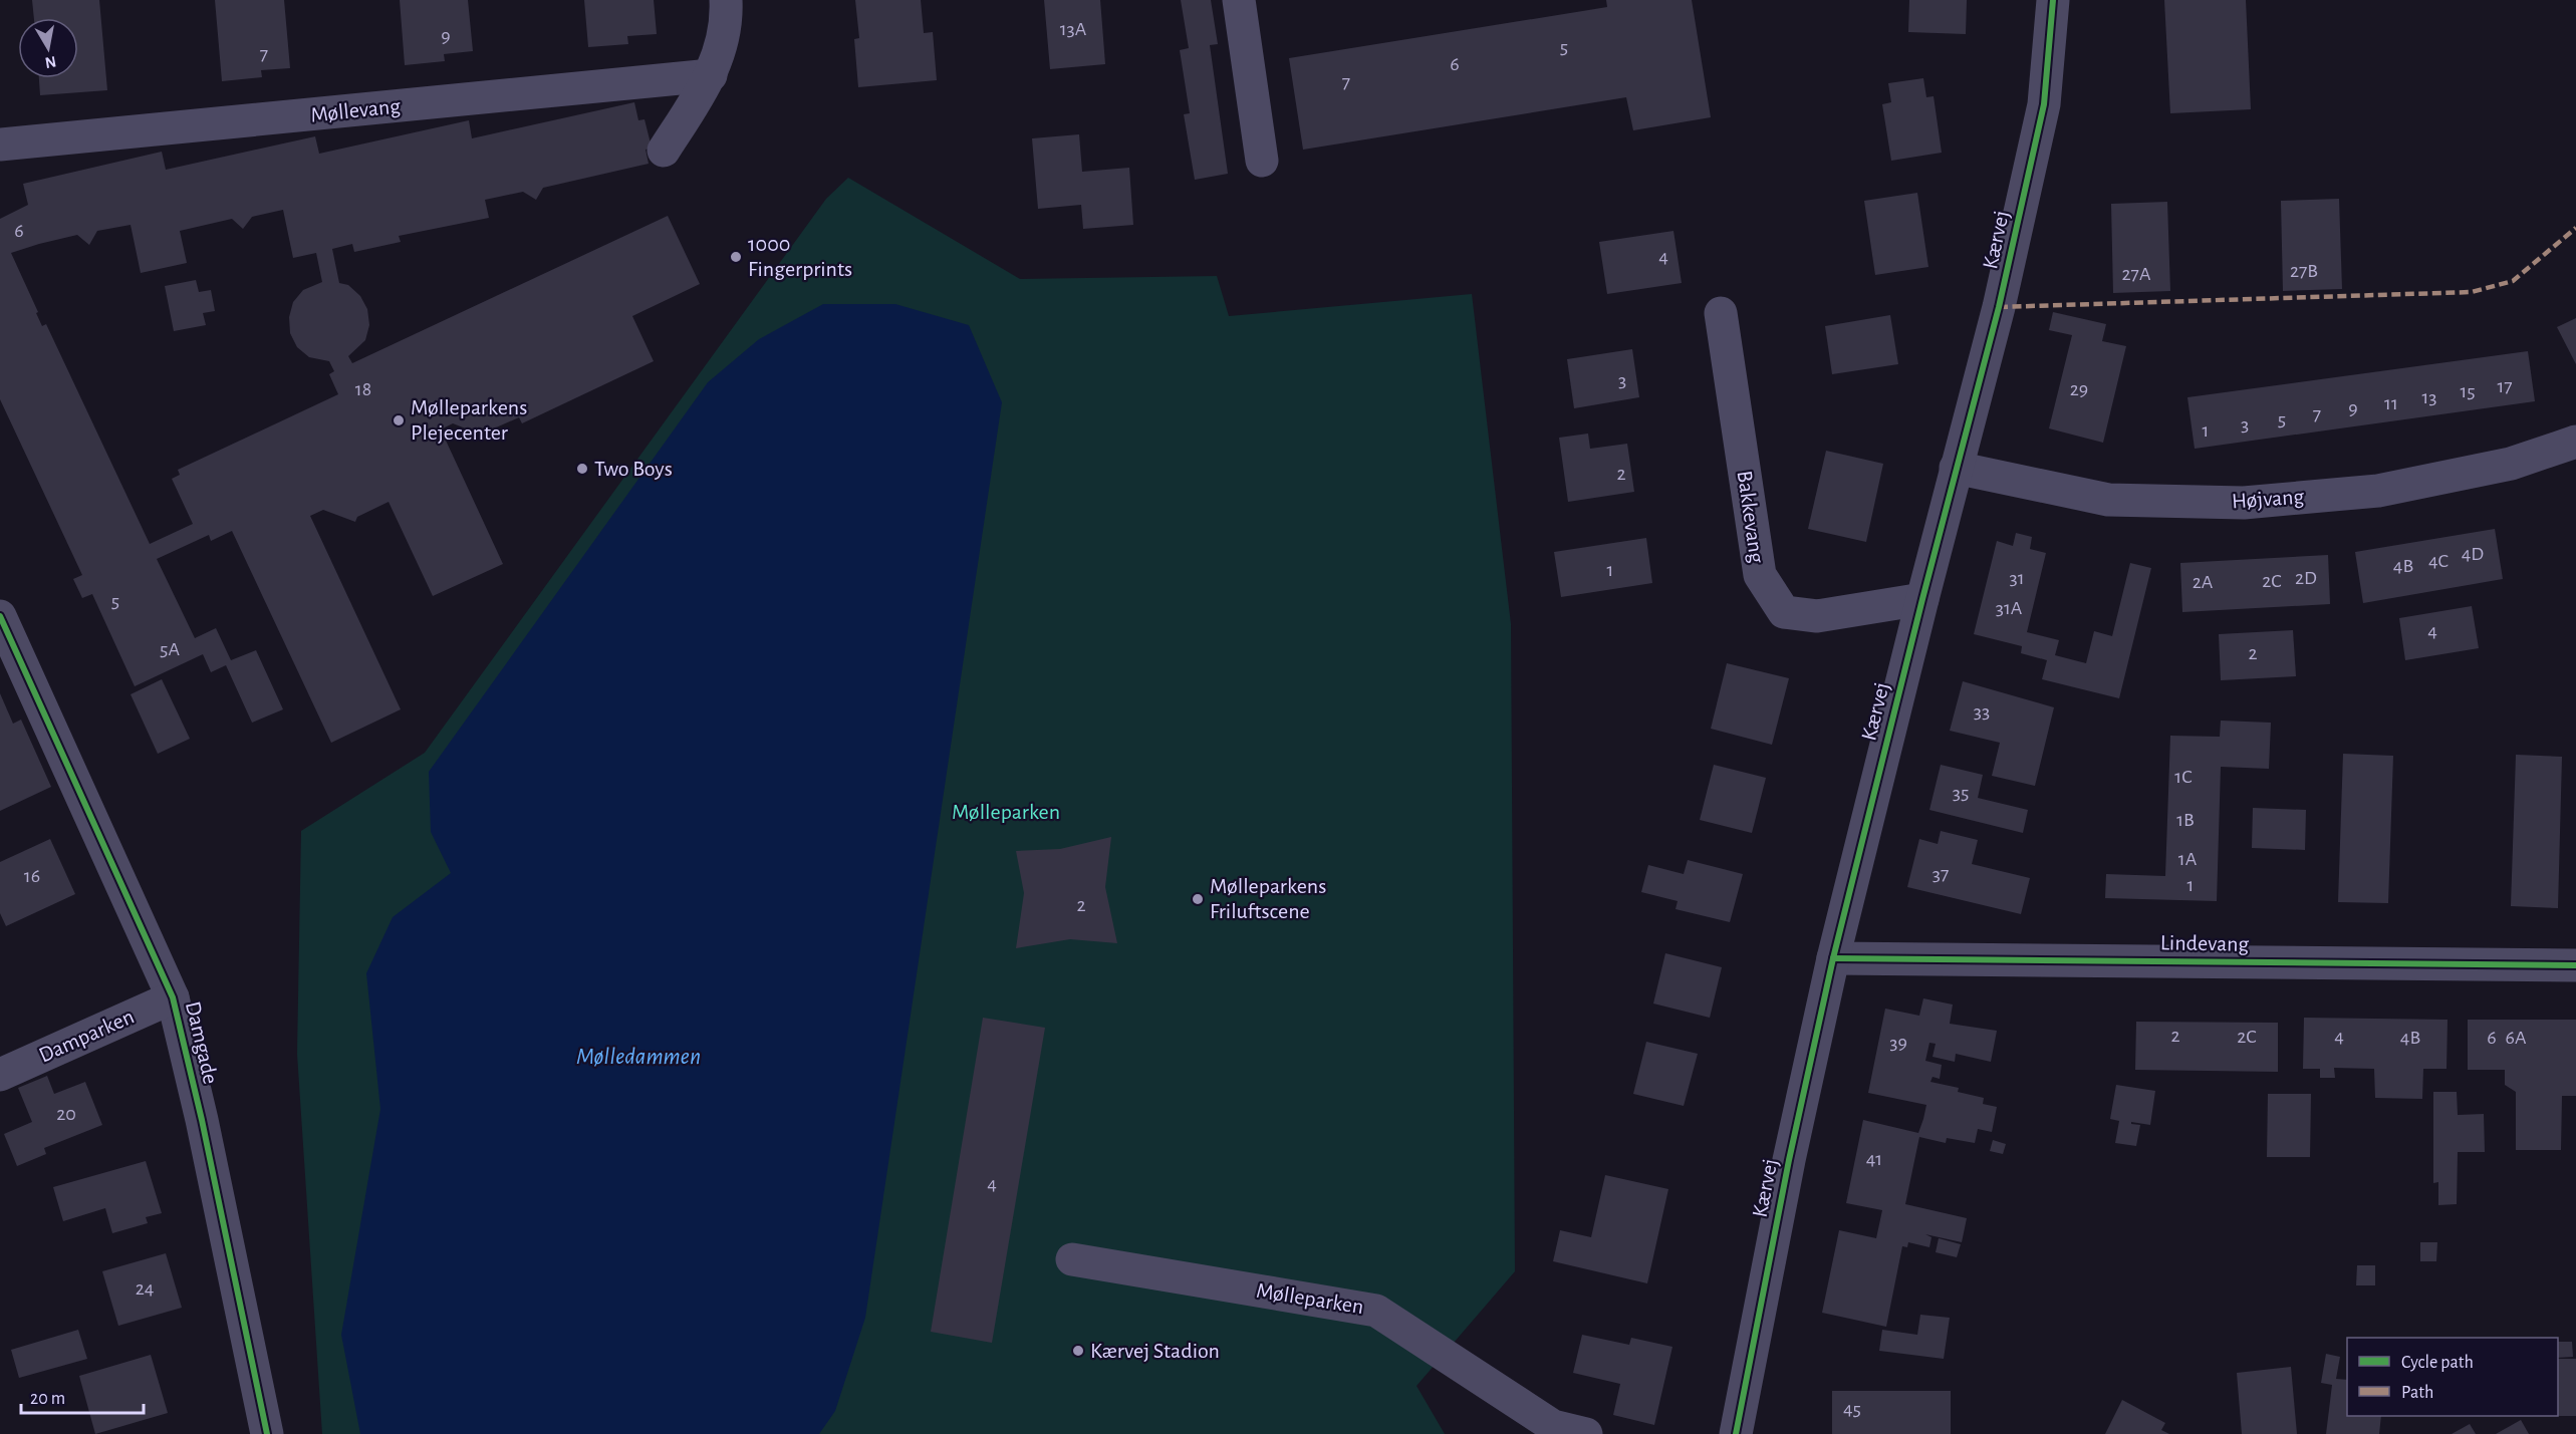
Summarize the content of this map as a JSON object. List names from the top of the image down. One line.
{"streets":{"street":["Møllevang","Kærvej","Højvang","Bakkevang","Lindevang","Damparken","Damgade","Mølleparken"]},"crossings":[["Kærvej","Højvang"],["Kærvej","Bakkevang"],["Kærvej","Lindevang"],["Damparken","Damgade"]],"water":["Mølledammen"],"parks":["Mølleparken"],"places":["1000 Fingerprints","Mølleparkens Plejecenter","Two Boys","Mølleparkens Friluftscene","Kærvej Stadion"],"house_numbers":["13A","9","5","7","6","7","6","4","27B","27A","3","17","18","29","15","13","11","9","7","5","3","1","2","4D","4C","4B","1","31","2D","2C","2A","5","31A","4","5A","2","33","1C","35","1B","1A","37","16","1","2","2","2C","4","4B","6","6A","39","20","41","4","24","45"],"legend":["Cycle path","Path"],"scale_bar":"20 m","north":"bottom"}
